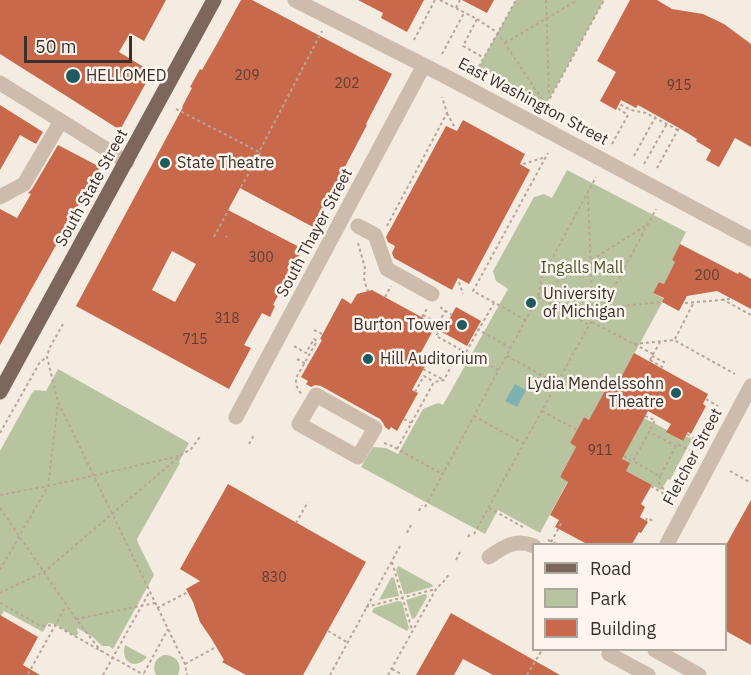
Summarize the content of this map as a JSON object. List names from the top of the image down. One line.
{"streets":{"main road":["South State Street"],"street":["East Washington Street","South Thayer Street","Fletcher Street"]},"crossings":[["East Washington Street","South Thayer Street"]],"parks":["Ingalls Mall"],"places":["HELLOMED","State Theatre","University of Michigan","Burton Tower","Hill Auditorium","Lydia Mendelssohn Theatre"],"house_numbers":["209","202","915","300","200","318","715","911","830"],"legend":["Road","Park","Building"],"scale_bar":"50 m"}
